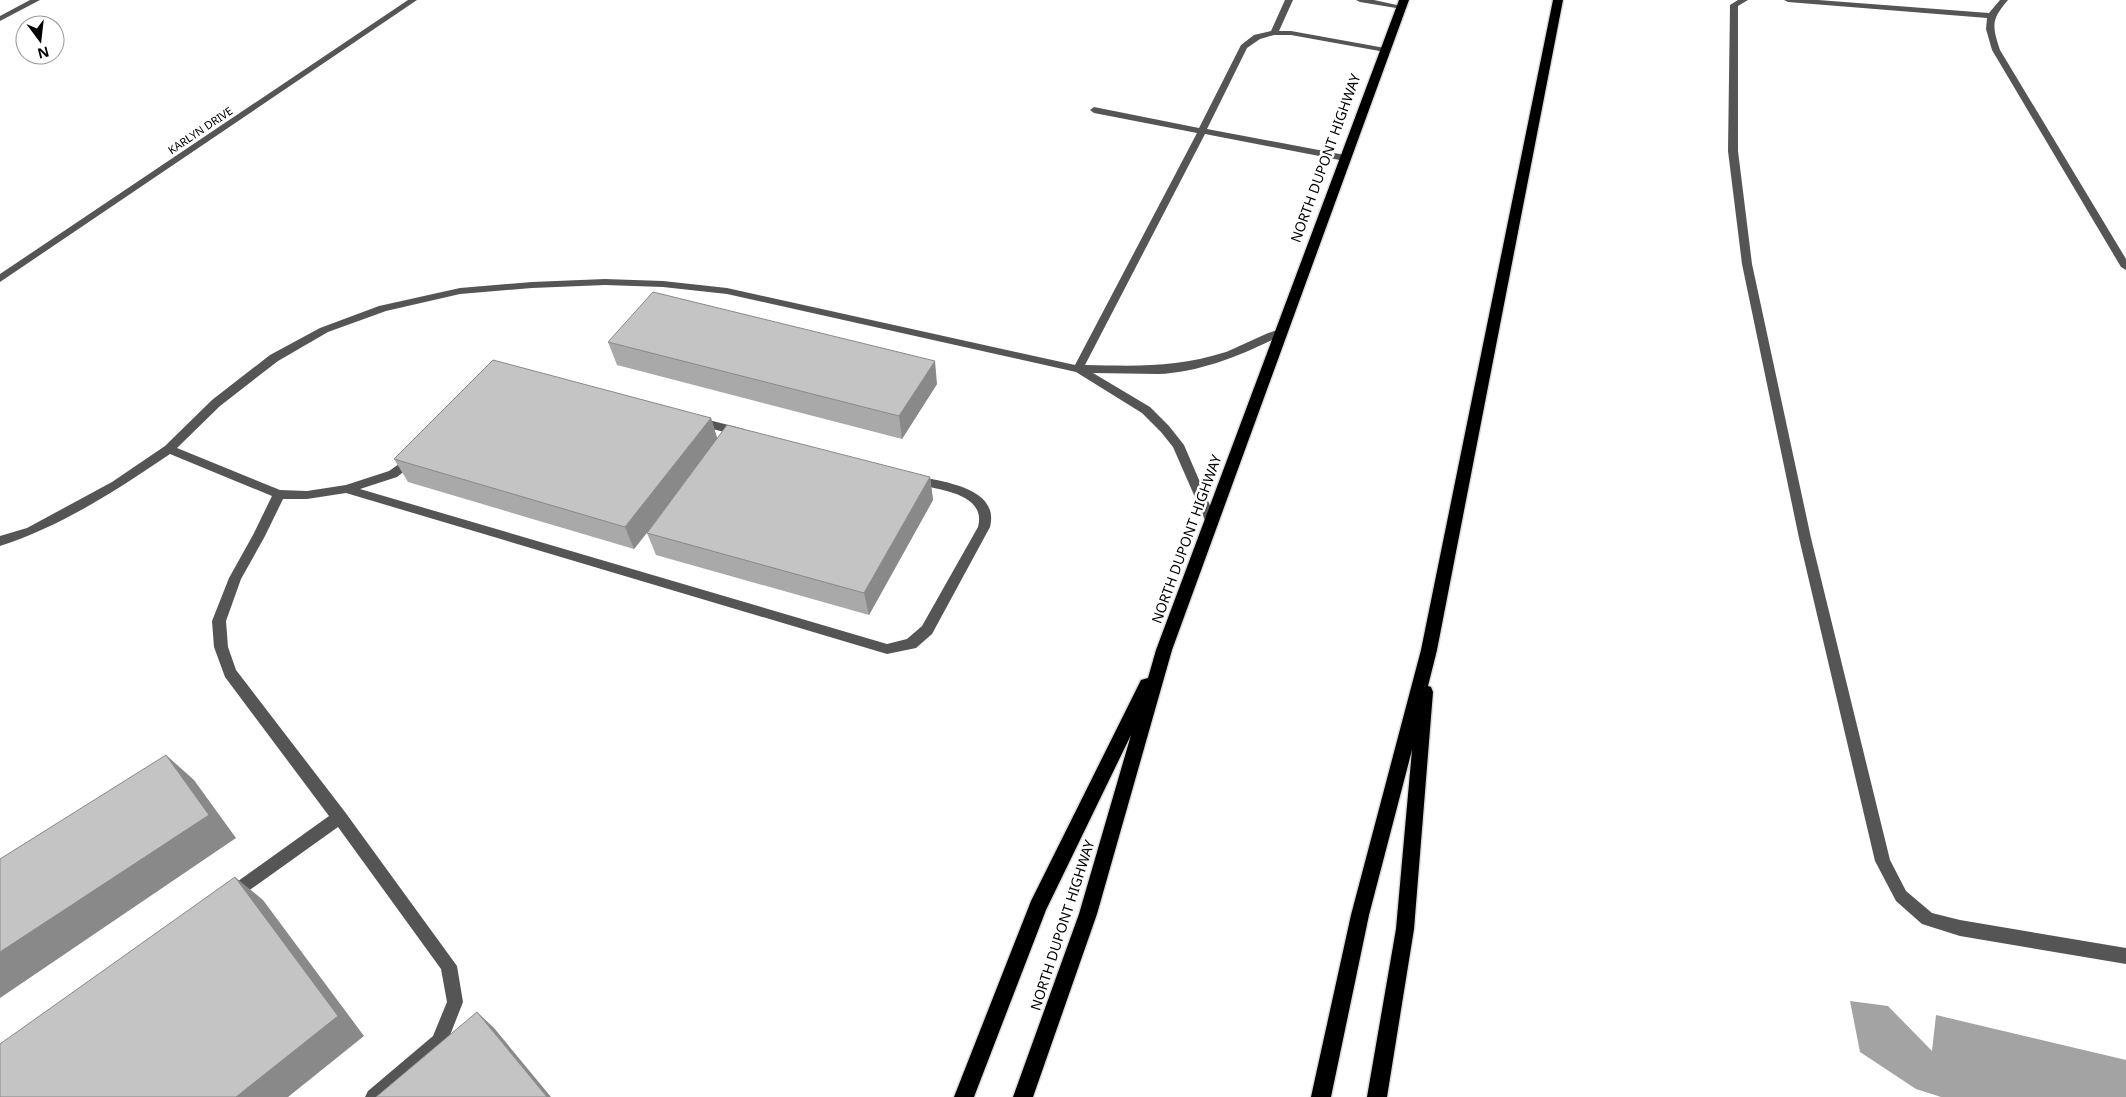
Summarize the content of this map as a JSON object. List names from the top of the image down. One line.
{"streets":{"highway":["NORTH DUPONT HIGHWAY"],"street":["KARLYN DRIVE"]},"north":"bottom"}
